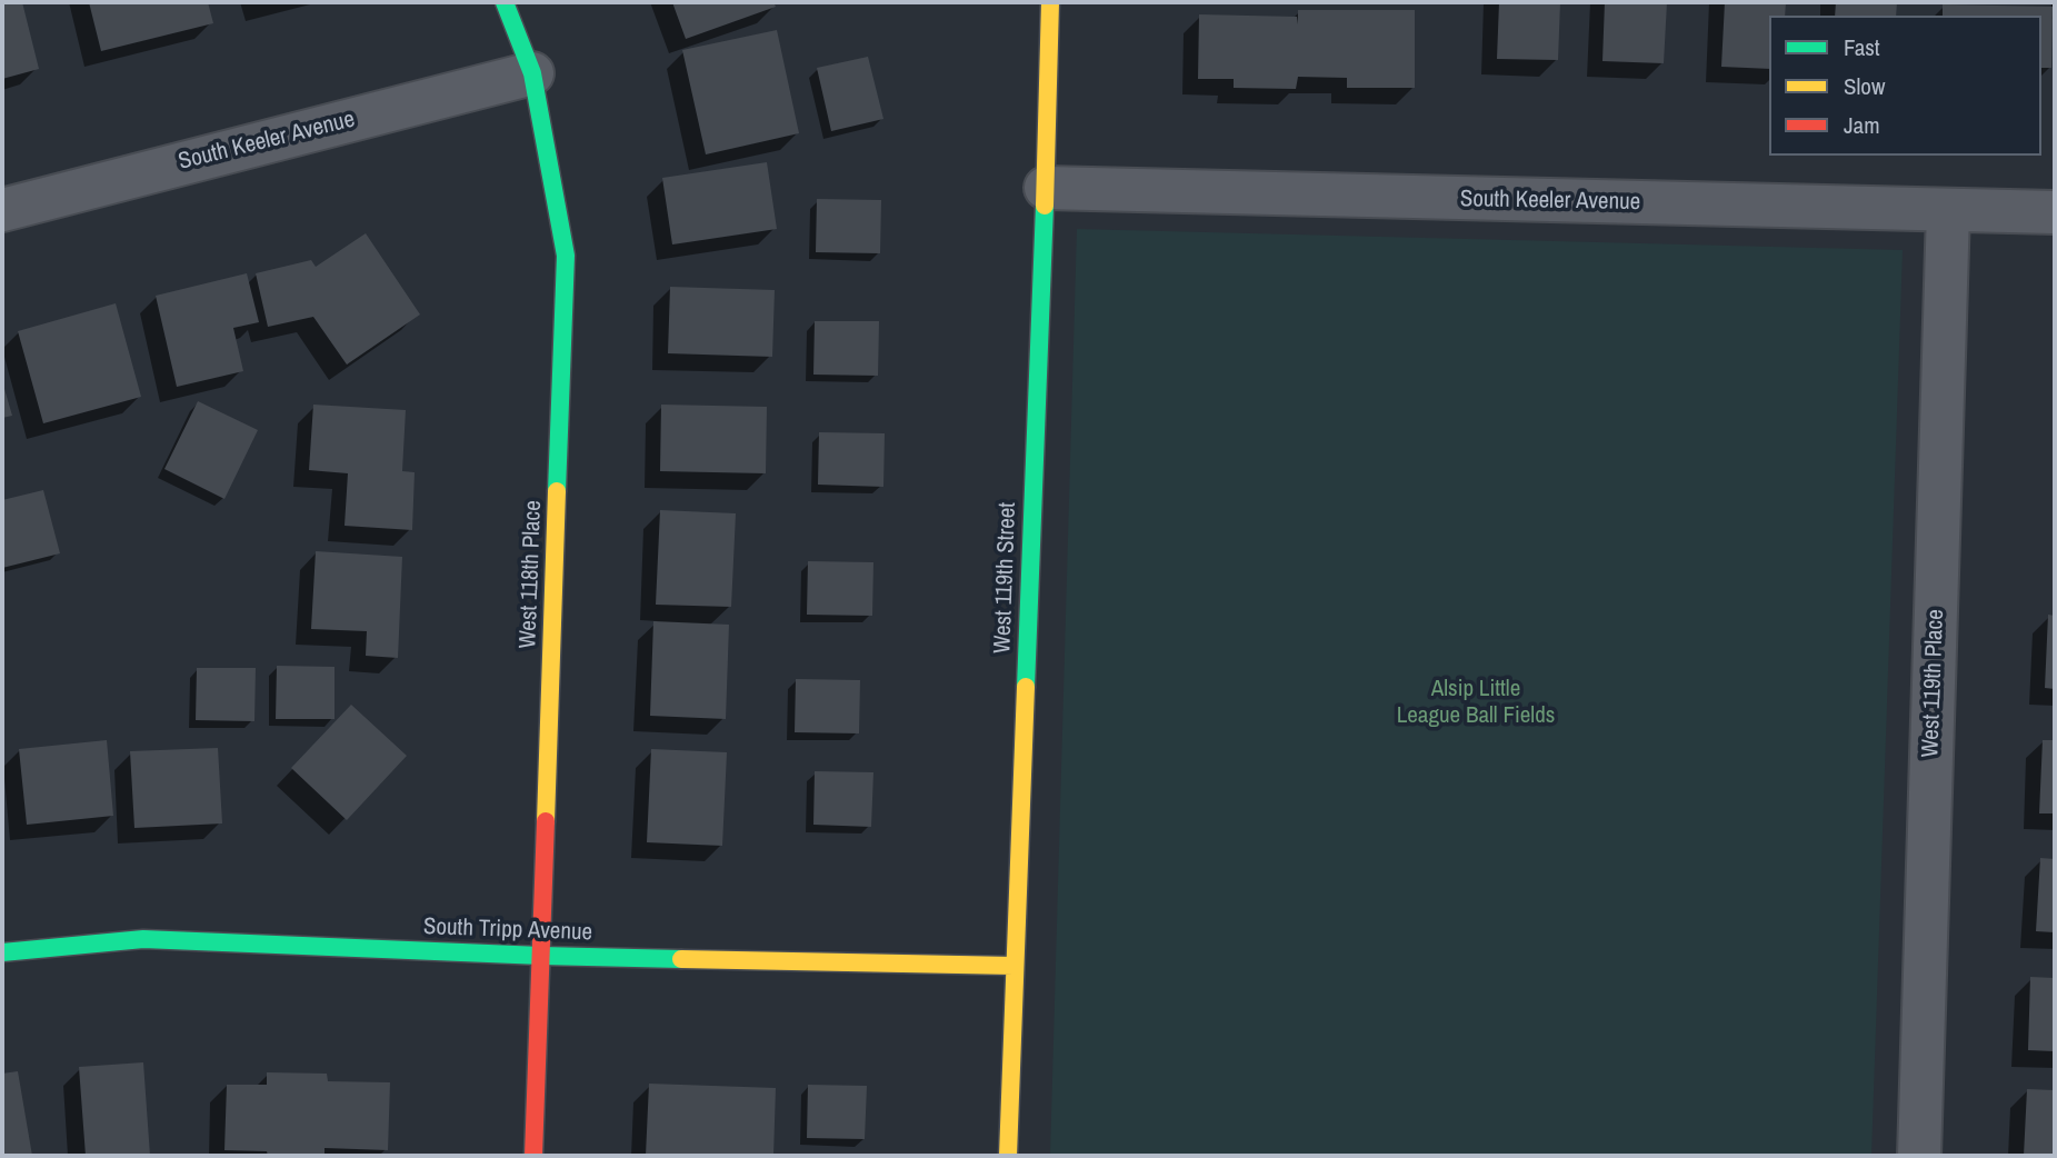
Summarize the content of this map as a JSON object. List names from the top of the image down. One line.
{"streets":{"street":["South Keeler Avenue","West 118th Place","West 119th Street","West 119th Place","South Tripp Avenue"]},"crossings":[["South Keeler Avenue","West 118th Place"],["South Keeler Avenue","West 119th Street"],["South Keeler Avenue","West 119th Place"],["West 118th Place","South Tripp Avenue"],["West 119th Street","South Tripp Avenue"]],"parks":["Alsip Little League Ball Fields"],"legend":["Fast","Slow","Jam"]}
